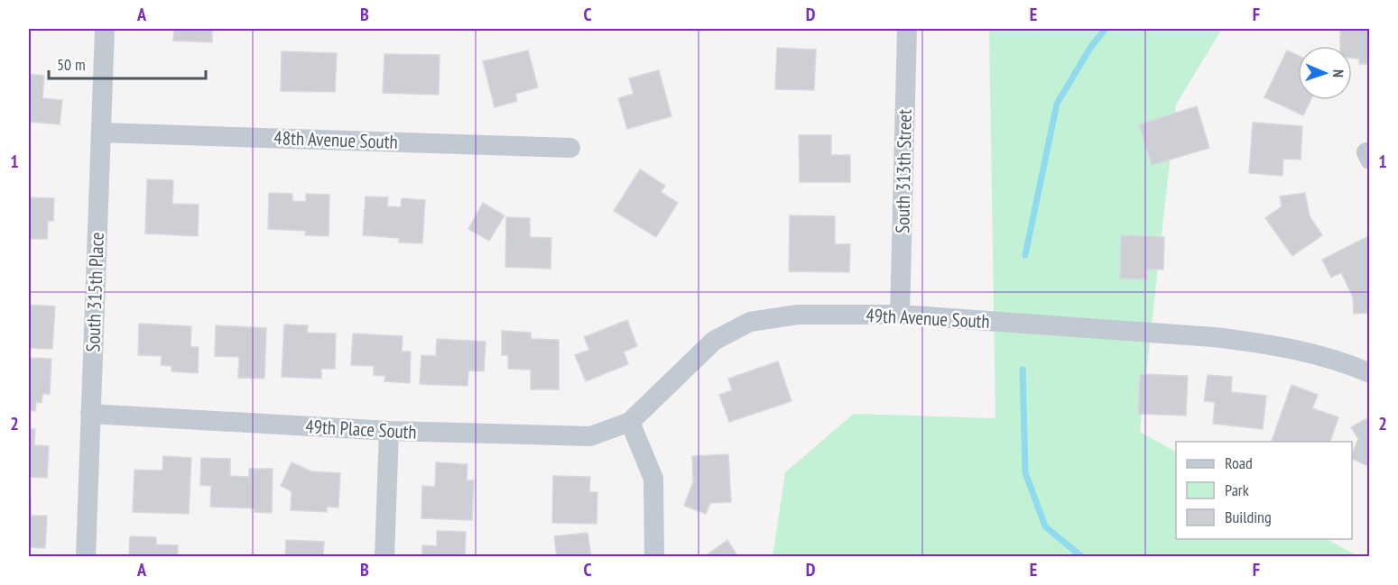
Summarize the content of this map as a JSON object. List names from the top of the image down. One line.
{"streets":{"street":["48th Avenue South","South 313th Street","South 315th Place","49th Avenue South","49th Place South"]},"crossings":[["48th Avenue South","South 315th Place"],["South 313th Street","49th Avenue South"],["South 315th Place","49th Place South"],["49th Avenue South","49th Place South"]],"legend":["Road","Park","Building"],"scale_bar":"50 m","north":"right","grid":{"columns":["A","B","C","D","E","F"],"rows":["1","2"]}}
